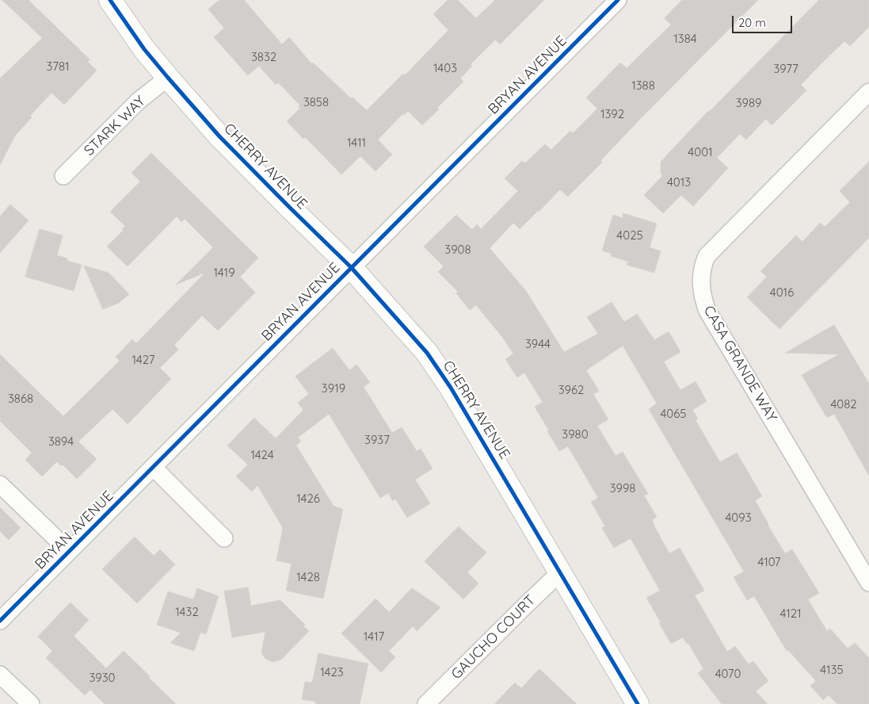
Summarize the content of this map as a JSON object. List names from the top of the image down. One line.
{"streets":{"street":["BRYAN AVENUE","STARK WAY","CHERRY AVENUE","CASA GRANDE WAY","GAUCHO COURT"]},"crossings":[["BRYAN AVENUE","CHERRY AVENUE"],["STARK WAY","CHERRY AVENUE"],["CHERRY AVENUE","GAUCHO COURT"]],"house_numbers":["1384","3832","3781","1403","3977","1388","3858","3989","1392","1411","4001","4013","4025","3908","1419","4016","3944","1427","3919","3962","3868","4082","4065","3980","3937","3894","1424","3998","1426","4093","4107","1428","1432","4121","1417","4135","1423","4070","3930"],"scale_bar":"20 m"}
